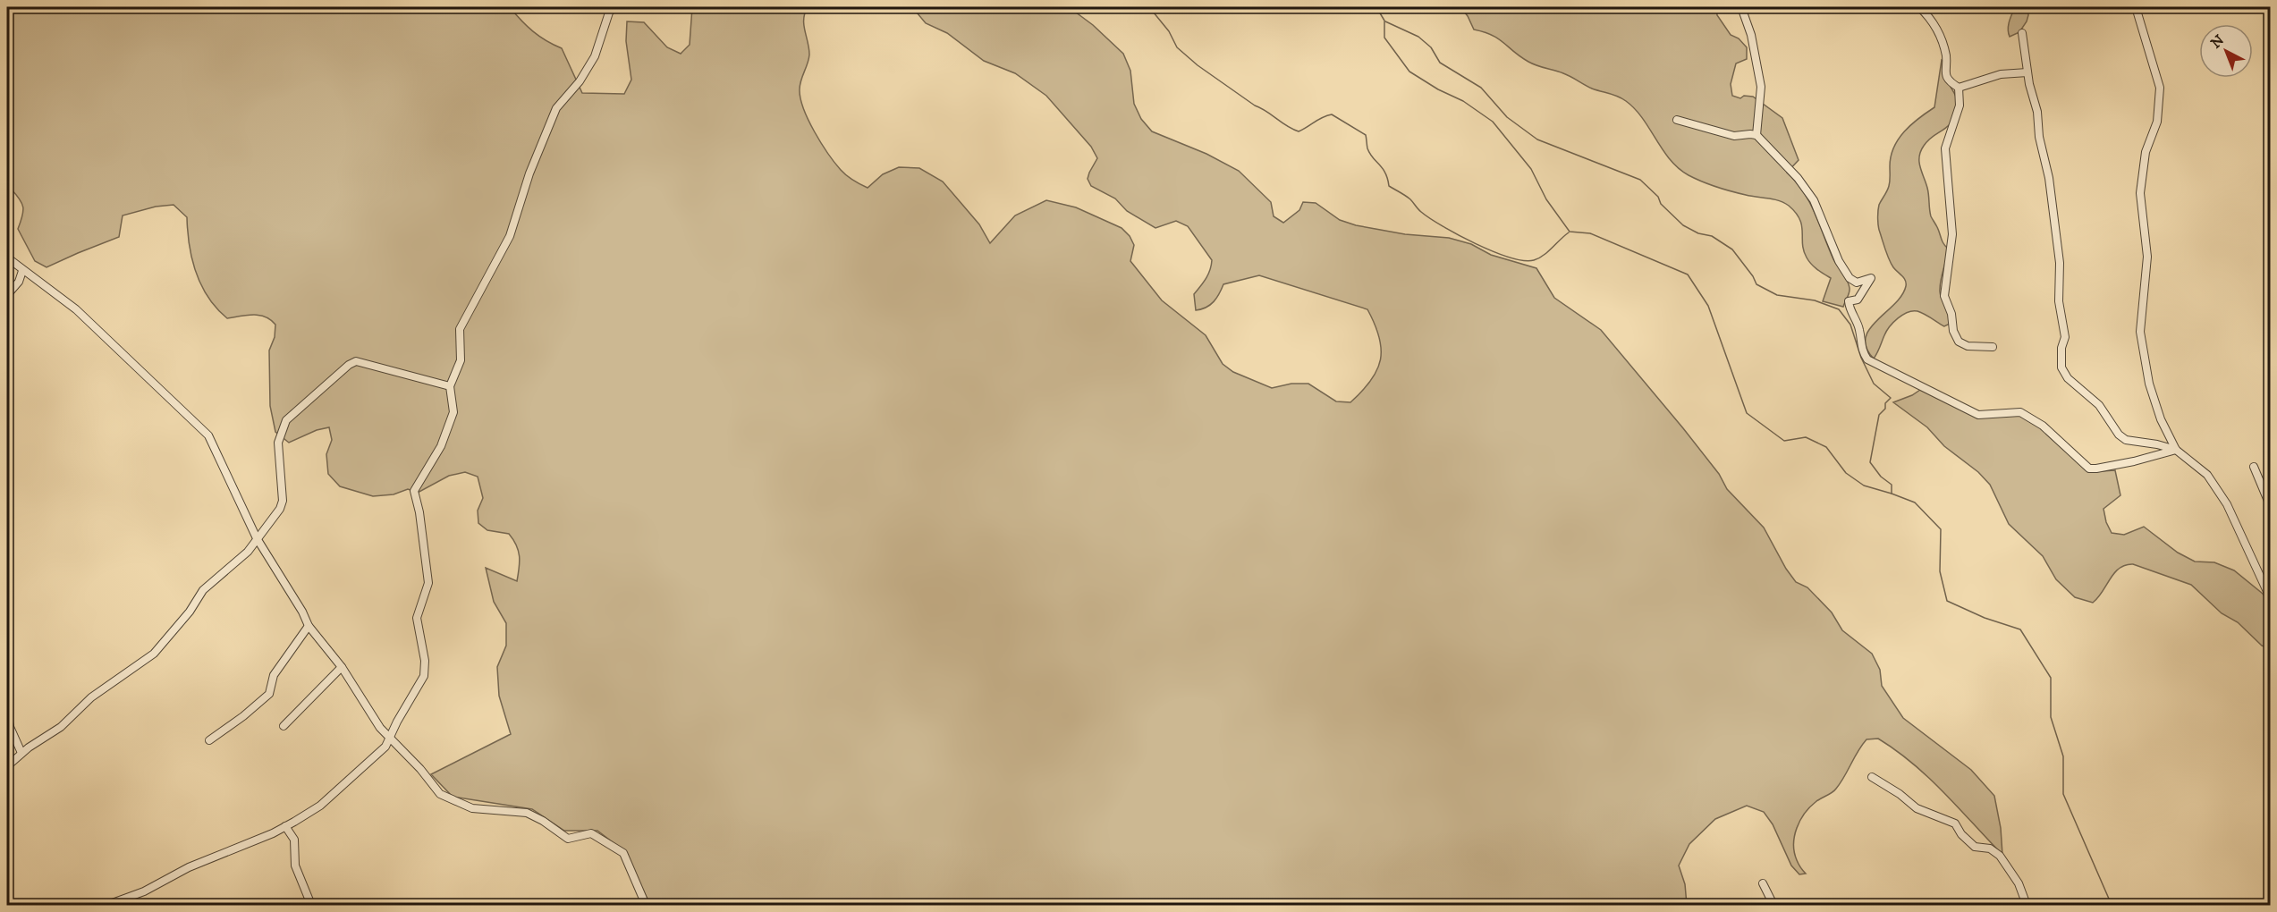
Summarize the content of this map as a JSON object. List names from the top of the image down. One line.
{"north":"top left"}
